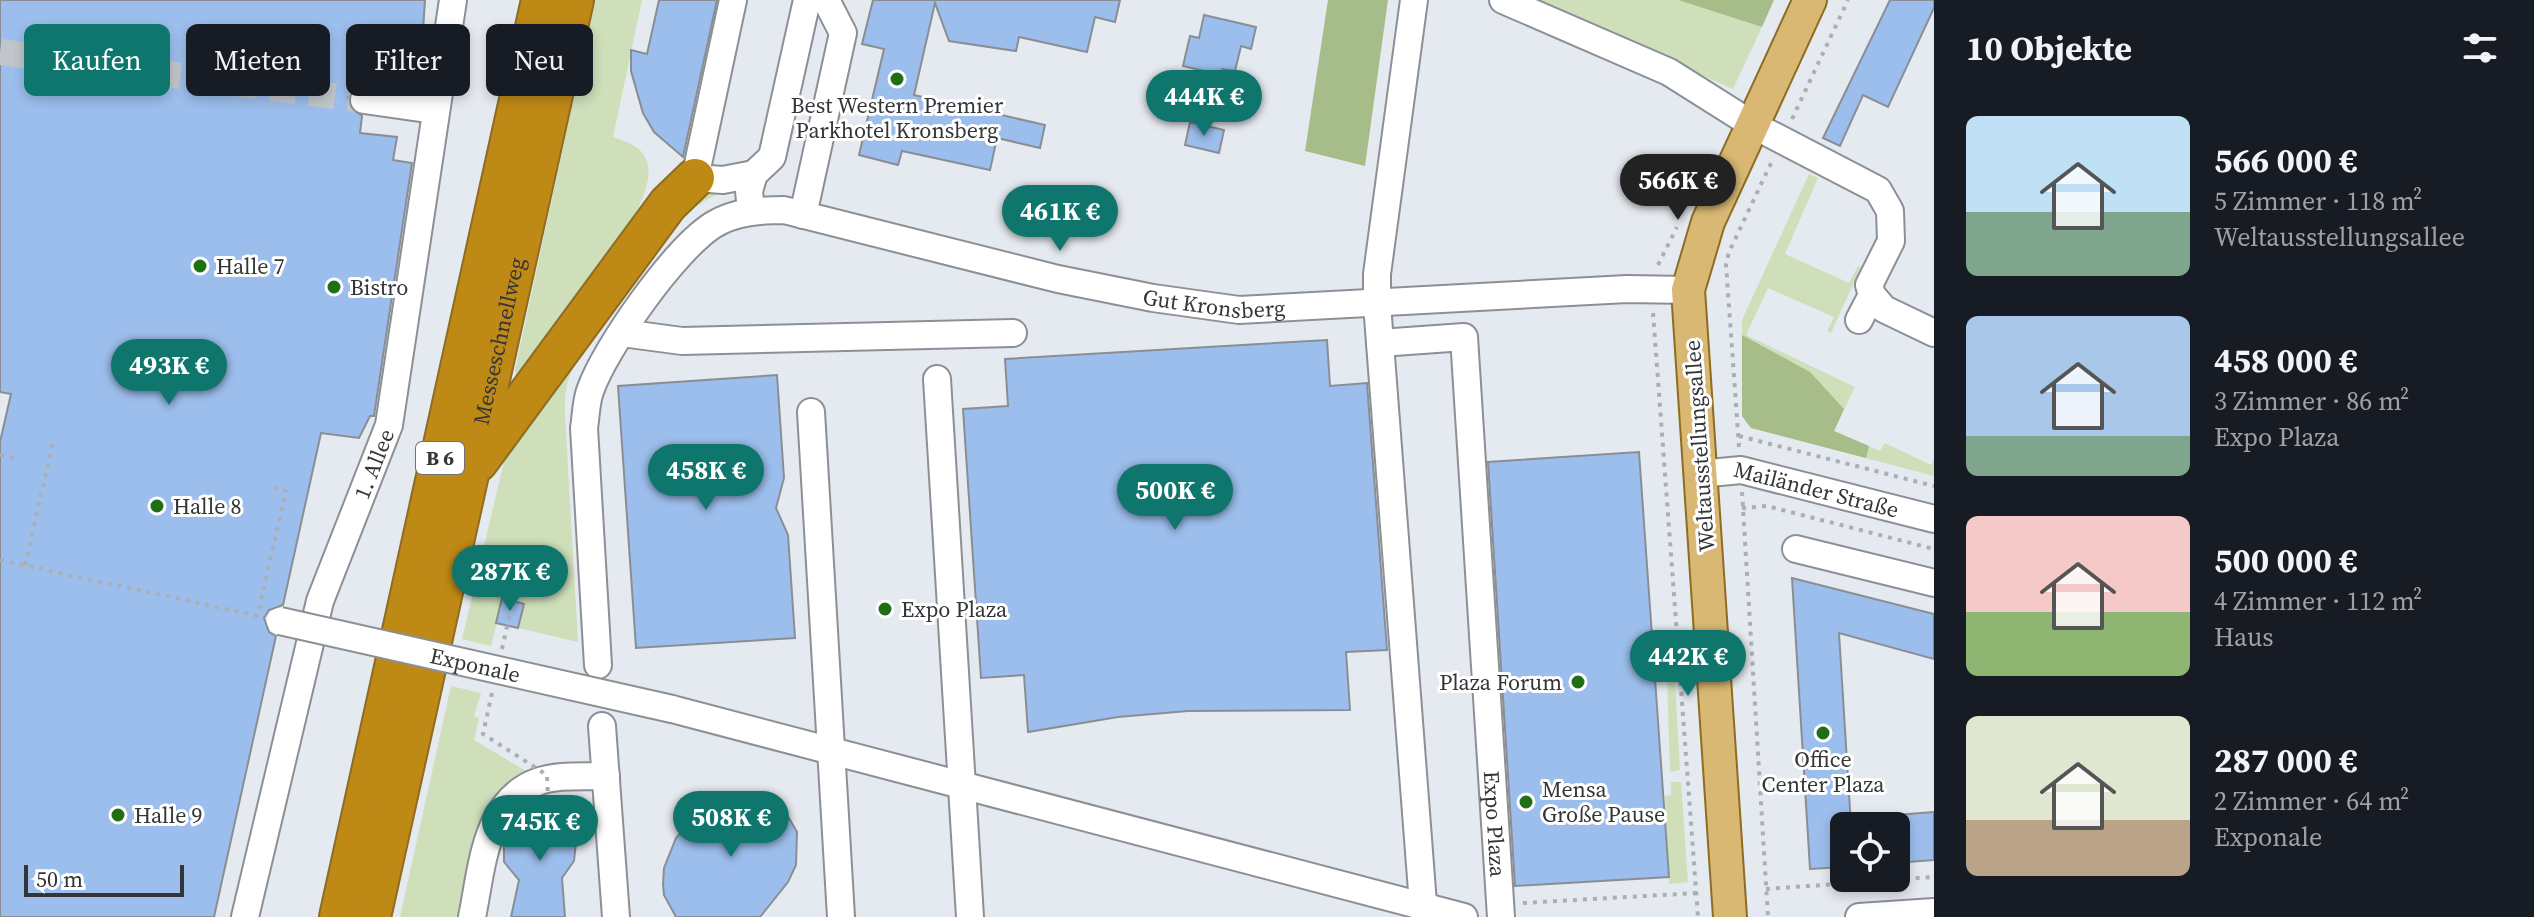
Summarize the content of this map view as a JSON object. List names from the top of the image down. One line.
{"streets":{"highway":["Messeschnellweg","B 6"],"main road":["Weltausstellungsallee"],"street":["Gut Kronsberg","1. Allee","Mailänder Straße","Exponale","Expo Plaza"]},"crossings":[["Gut Kronsberg","Weltausstellungsallee"],["Weltausstellungsallee","Mailänder Straße"]],"places":["Best Western Premier Parkhotel Kronsberg","Halle 7","Bistro","Halle 8","Expo Plaza","Plaza Forum","Office Center Plaza","Mensa Große Pause","Halle 9"],"scale_bar":"50 m","page":{"heading":"10 Objekte","chip":["Kaufen","Mieten","Filter","Neu"],"price":["444K €","566K €","461K €","493K €","458K €","500K €","287K €","442K €","508K €","745K €"],"list":[{"name":"566 000 €","note":"5 Zimmer · 118 m² · Weltausstellungsallee"},{"name":"458 000 €","note":"3 Zimmer · 86 m² · Expo Plaza"},{"name":"500 000 €","note":"4 Zimmer · 112 m² · Haus"},{"name":"287 000 €","note":"2 Zimmer · 64 m² · Exponale"}],"scale":"50 m"}}
